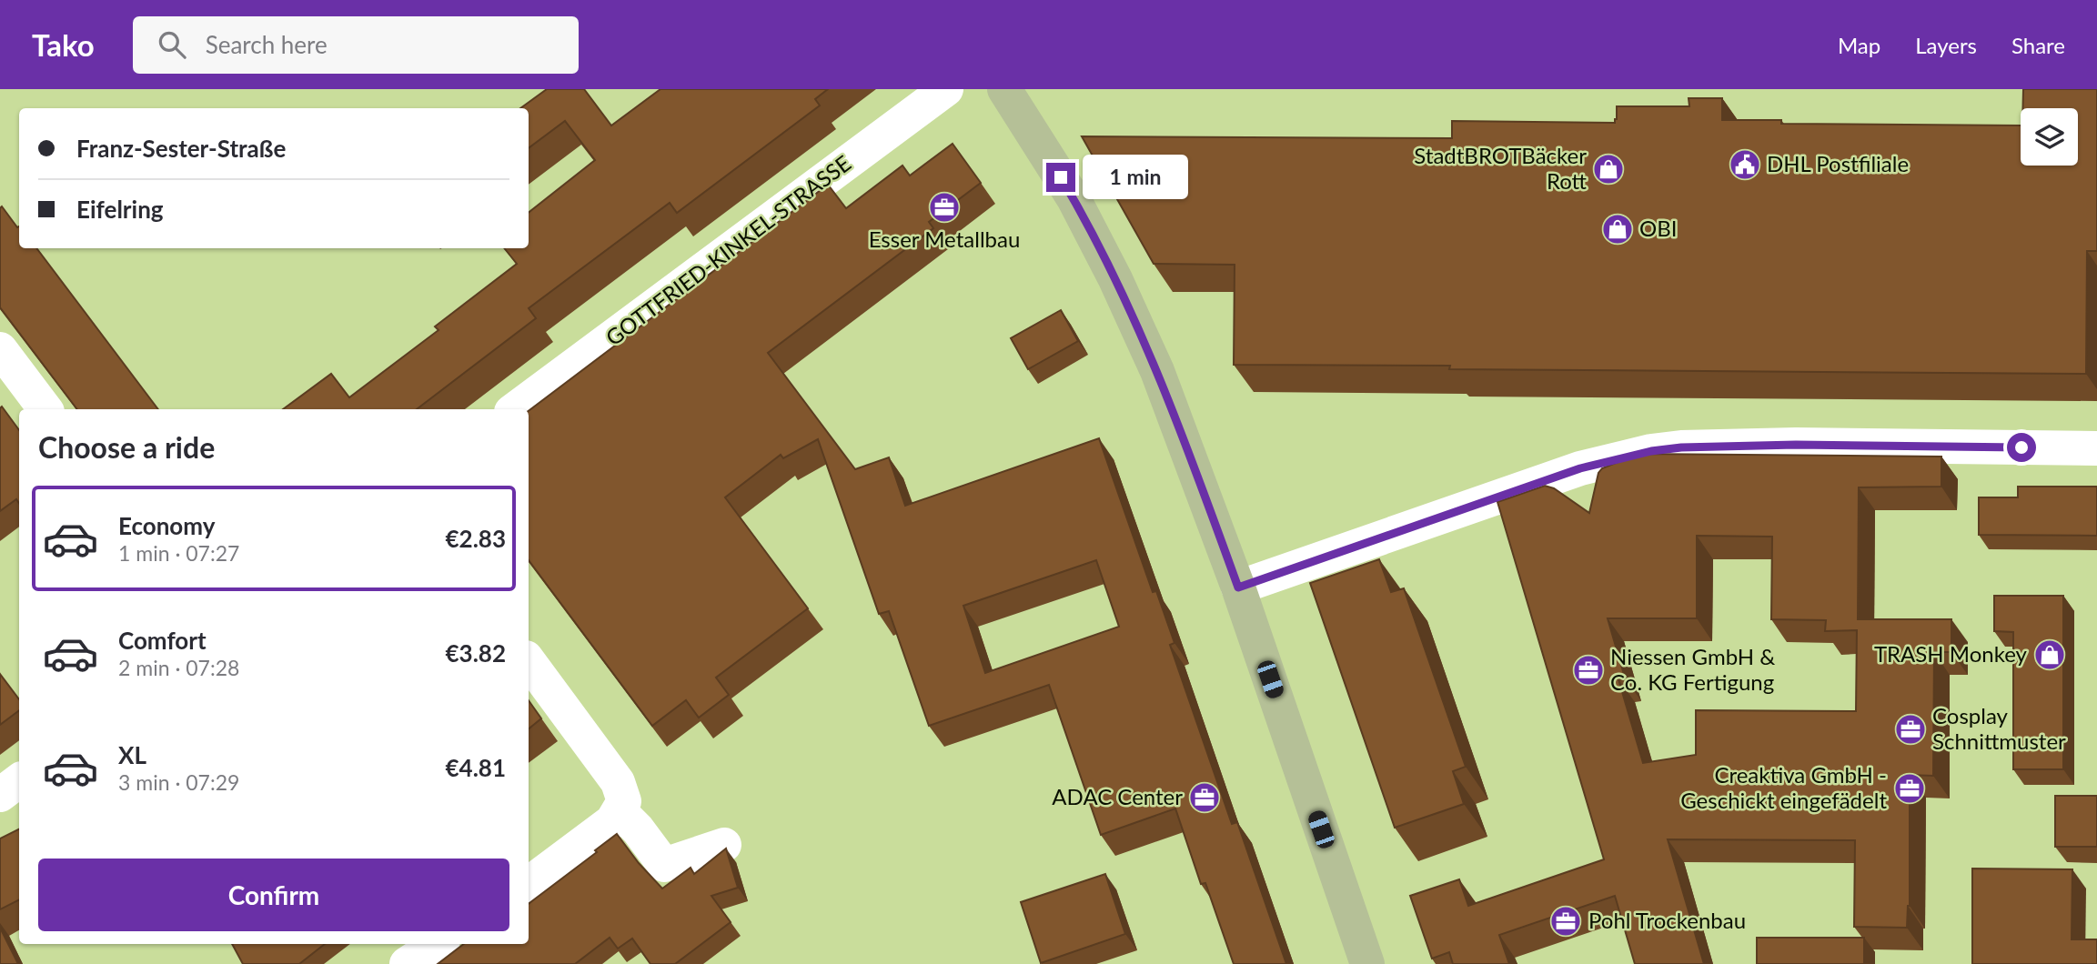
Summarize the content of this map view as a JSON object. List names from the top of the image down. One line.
{"streets":{"street":["GOTTFRIED-KINKEL-STRASSE"]},"places":{"public building":["DHL Postfiliale"],"shop":["StadtBROTBäcker Rott","OBI","TRASH Monkey"],"office":["Esser Metallbau","Niessen GmbH & Co. KG Fertigung","Cosplay Schnittmuster","Creaktiva GmbH - Geschickt eingefädelt","ADAC Center","Pohl Trockenbau"]},"page":{"header":"Tako","search":"Search here","nav":["Map","Layers","Share"],"banner":["Franz-Sester-Straße","Eifelring"],"bubble":"1 min","heading":"Choose a ride","list":[{"name":"Economy","note":"1 min · 07:27","value":"€2.83"},{"name":"Comfort","note":"2 min · 07:28","value":"€3.82"},{"name":"XL","note":"3 min · 07:29","value":"€4.81"}],"buttons":"Confirm"}}
